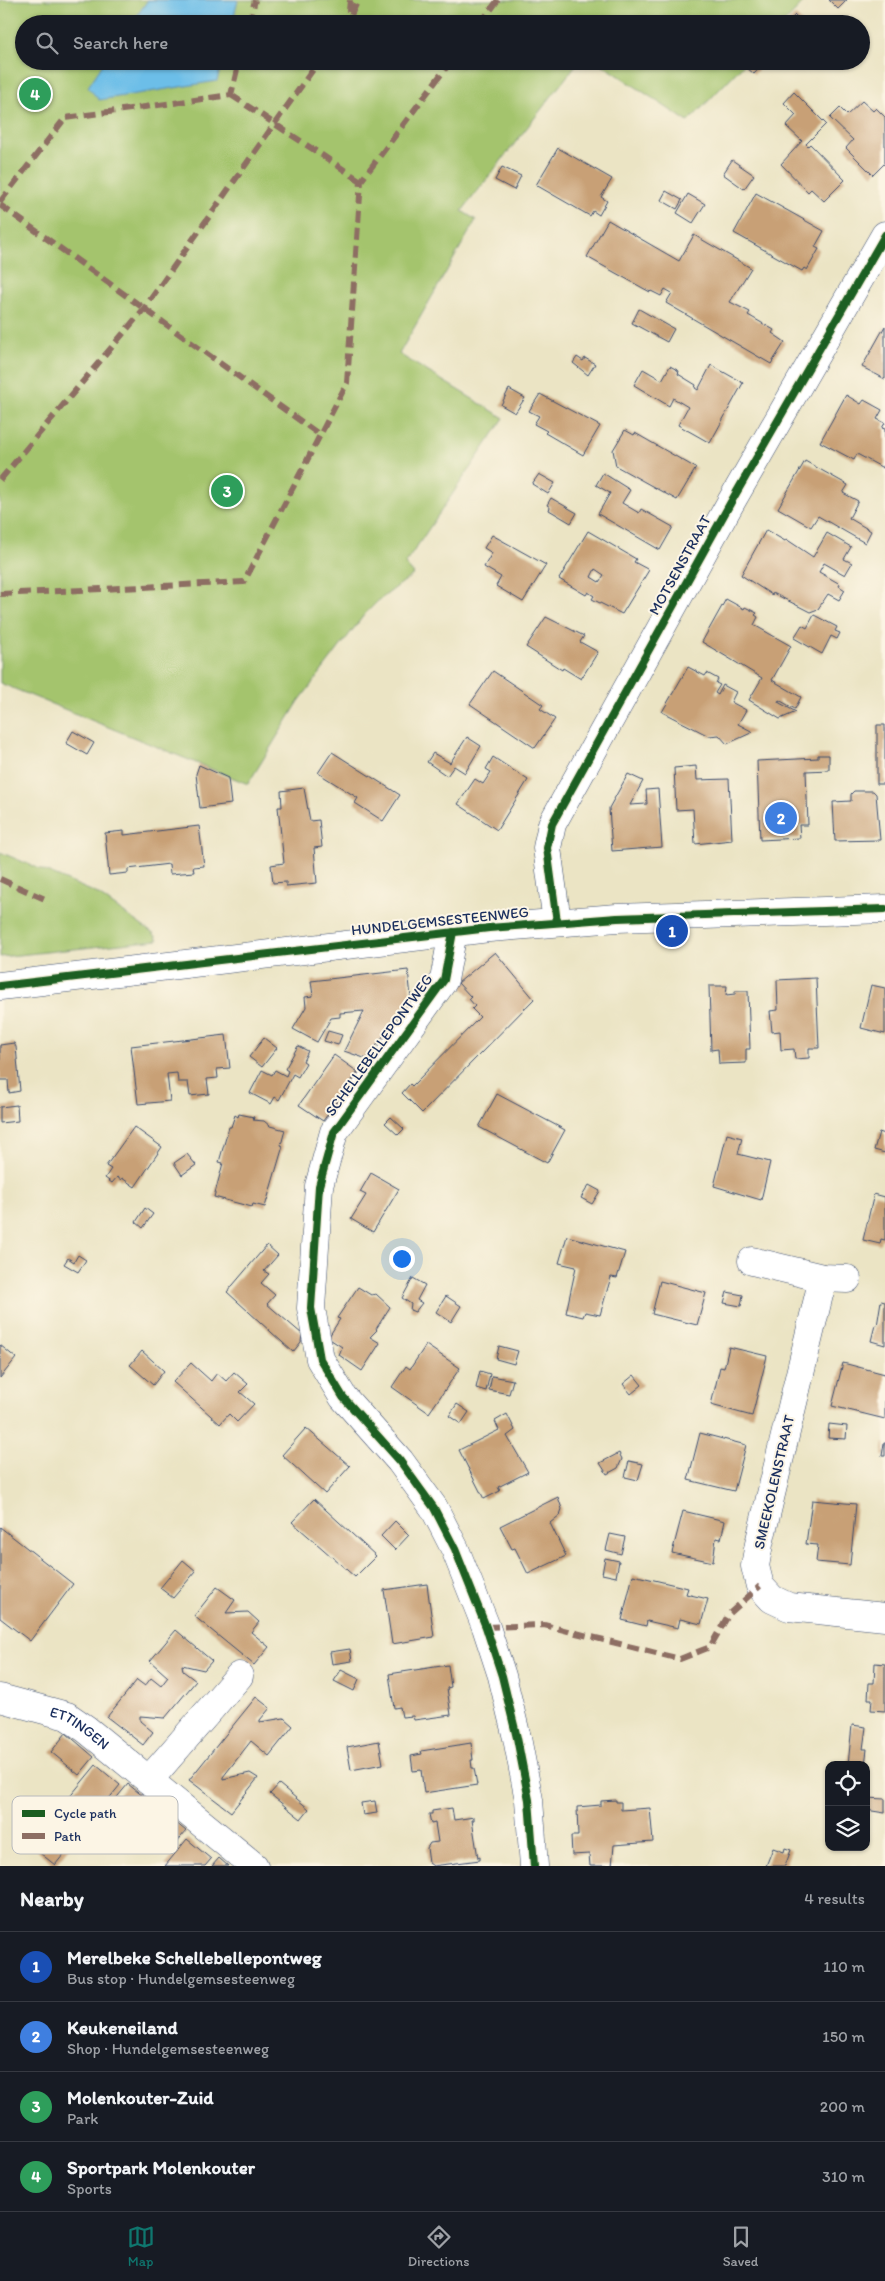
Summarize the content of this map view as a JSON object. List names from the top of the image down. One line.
{"streets":{"street":["MOTSENSTRAAT","HUNDELGEMSESTEENWEG","SCHELLEBELLEPONTWEG","SMEEKOLENSTRAAT","ETTINGEN"]},"crossings":[["MOTSENSTRAAT","HUNDELGEMSESTEENWEG"],["HUNDELGEMSESTEENWEG","SCHELLEBELLEPONTWEG"]],"legend":["Cycle path","Path"],"page":{"search":"Search here","pins":["4","3","2","1"],"heading":["Nearby","4 results"],"list":[{"mark":"1","name":"Merelbeke Schellebellepontweg","note":"Bus stop · Hundelgemsesteenweg","value":"110 m"},{"mark":"2","name":"Keukeneiland","note":"Shop · Hundelgemsesteenweg","value":"150 m"},{"mark":"3","name":"Molenkouter-Zuid","note":"Park","value":"200 m"},{"mark":"4","name":"Sportpark Molenkouter","note":"Sports","value":"310 m"}],"nav":["Map","Directions","Saved"]}}
